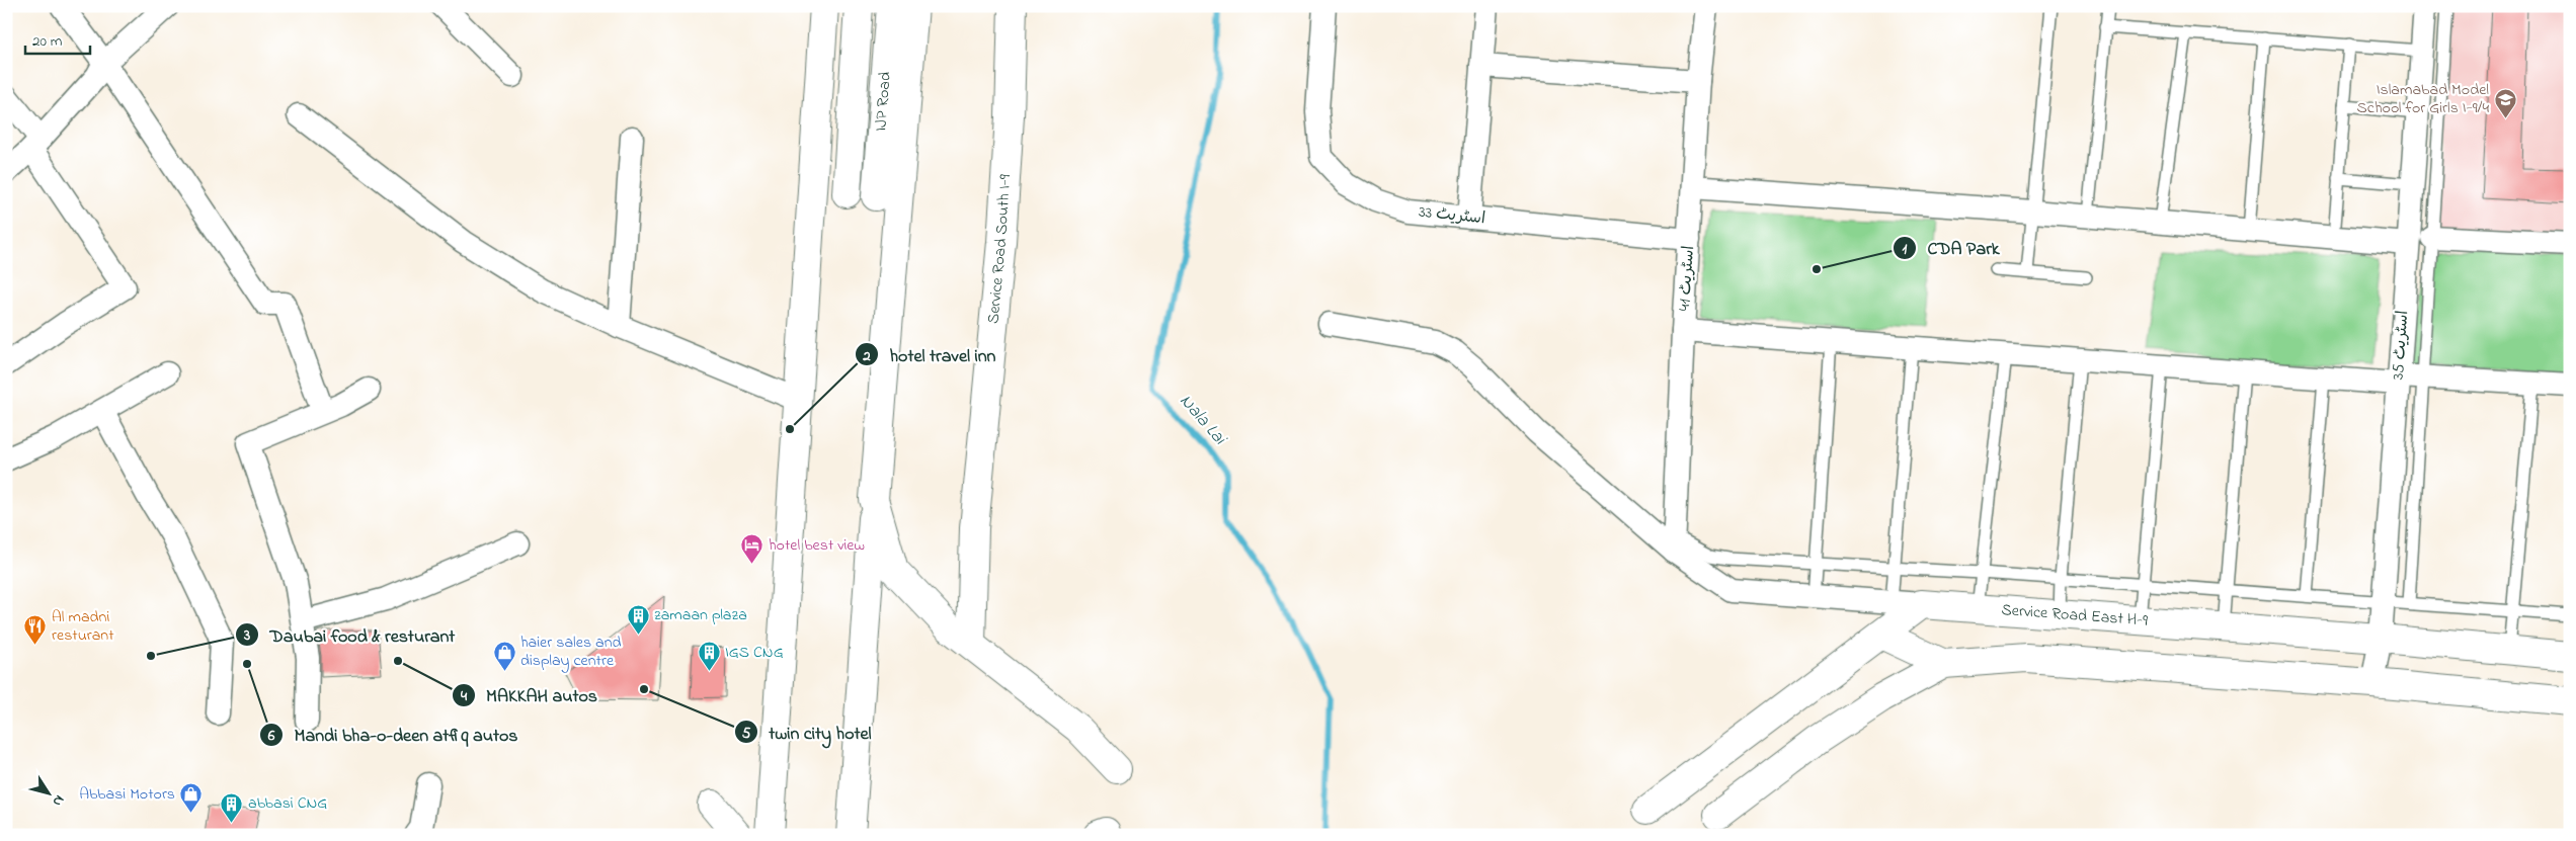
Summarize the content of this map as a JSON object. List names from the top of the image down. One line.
{"streets":{"main road":["IJP Road","Service Road South I-9","Service Road East H-9"],"street":["اسٹریٹ 33","اسٹریٹ 41","اسٹریٹ 35"]},"crossings":[["اسٹریٹ 33","اسٹریٹ 41"],["اسٹریٹ 35","Service Road East H-9"]],"water":["Nala Lai"],"places":{"school or university":["Islamabad Model School for Girls I-9/4"],"other":["CDA Park","hotel travel inn","Daubai food & resturant","MAKKAH autos","Mandi bha-o-deen atfiq autos","twin city hotel"],"hotel":["hotel best view"],"building":["zamaan plaza","IGS CNG","abbasi CNG"],"restaurant":["Al madni resturant"],"shop":["haier sales and display centre","Abbasi Motors"]},"scale_bar":"20 m","north":"bottom right"}
